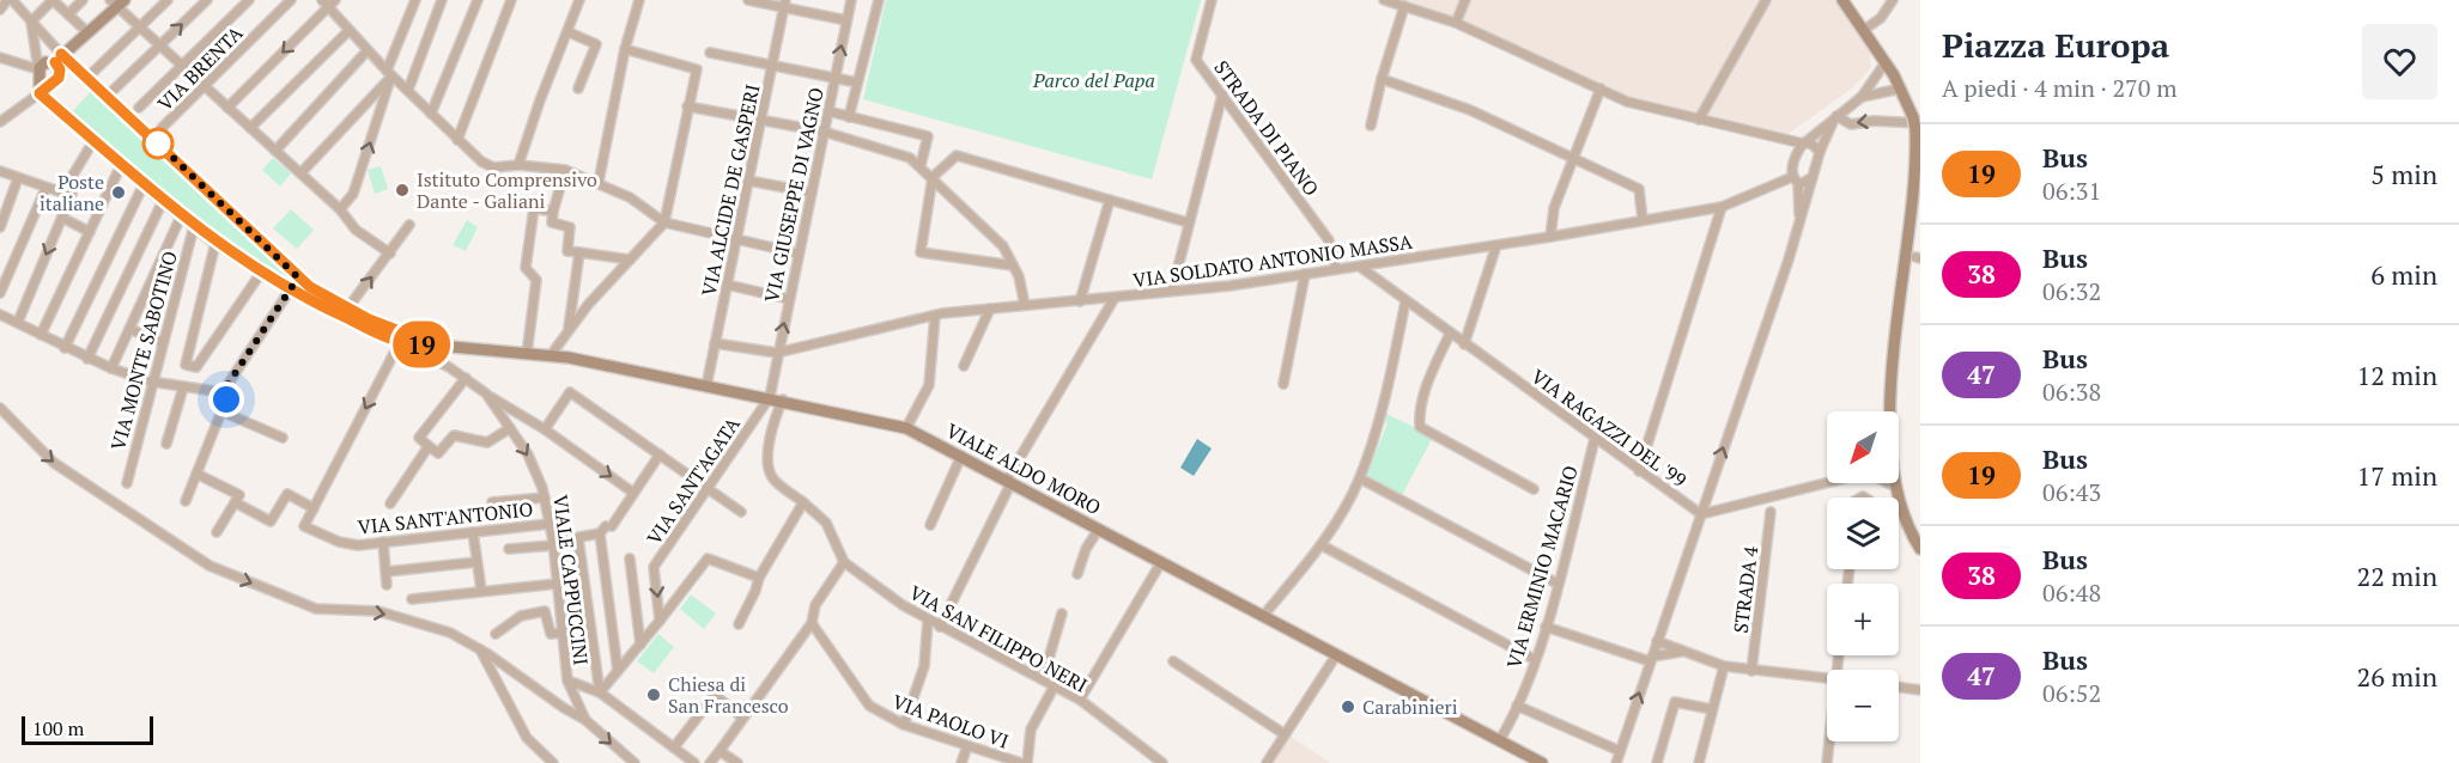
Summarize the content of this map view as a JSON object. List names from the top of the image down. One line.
{"streets":{"main road":["VIALE ALDO MORO"],"street":["VIA BRENTA","STRADA DI PIANO","VIA ALCIDE DE GASPERI","VIA GIUSEPPE DI VAGNO","VIA SOLDATO ANTONIO MASSA","VIA MONTE SABOTINO","VIA RAGAZZI DEL '99","VIA SANT'AGATA","VIA SANT'ANTONIO","VIA ERMINIO MACARIO","VIALE CAPPUCCINI","STRADA 4","VIA SAN FILIPPO NERI","VIA PAOLO VI"]},"crossings":[["STRADA DI PIANO","VIA SOLDATO ANTONIO MASSA"],["VIA ALCIDE DE GASPERI","VIALE ALDO MORO"],["VIA GIUSEPPE DI VAGNO","VIA SOLDATO ANTONIO MASSA"],["VIA GIUSEPPE DI VAGNO","VIALE ALDO MORO"],["VIA GIUSEPPE DI VAGNO","VIA SANT'AGATA"],["VIA SOLDATO ANTONIO MASSA","VIA RAGAZZI DEL '99"],["VIA RAGAZZI DEL '99","VIA ERMINIO MACARIO"],["VIALE ALDO MORO","VIA SANT'AGATA"],["VIALE ALDO MORO","VIA ERMINIO MACARIO"],["VIALE ALDO MORO","VIALE CAPPUCCINI"],["VIA SANT'ANTONIO","VIALE CAPPUCCINI"],["VIA SAN FILIPPO NERI","VIA PAOLO VI"]],"parks":["Parco del Papa"],"places":["Istituto Comprensivo Dante - Galiani","Poste italiane","Chiesa di San Francesco","Carabinieri"],"lines":["bus line 19"],"scale_bar":"100 m","north":"bottom left","page":{"on_map":"19","heading":["Piazza Europa","A piedi · 4 min · 270 m"],"list":[{"mark":"19","name":"Bus","note":"06:31","value":"5 min"},{"mark":"38","name":"Bus","note":"06:32","value":"6 min"},{"mark":"47","name":"Bus","note":"06:38","value":"12 min"},{"mark":"19","name":"Bus","note":"06:43","value":"17 min"},{"mark":"38","name":"Bus","note":"06:48","value":"22 min"},{"mark":"47","name":"Bus","note":"06:52","value":"26 min"}],"map_buttons":["+","−"],"scale":"100 m"}}
